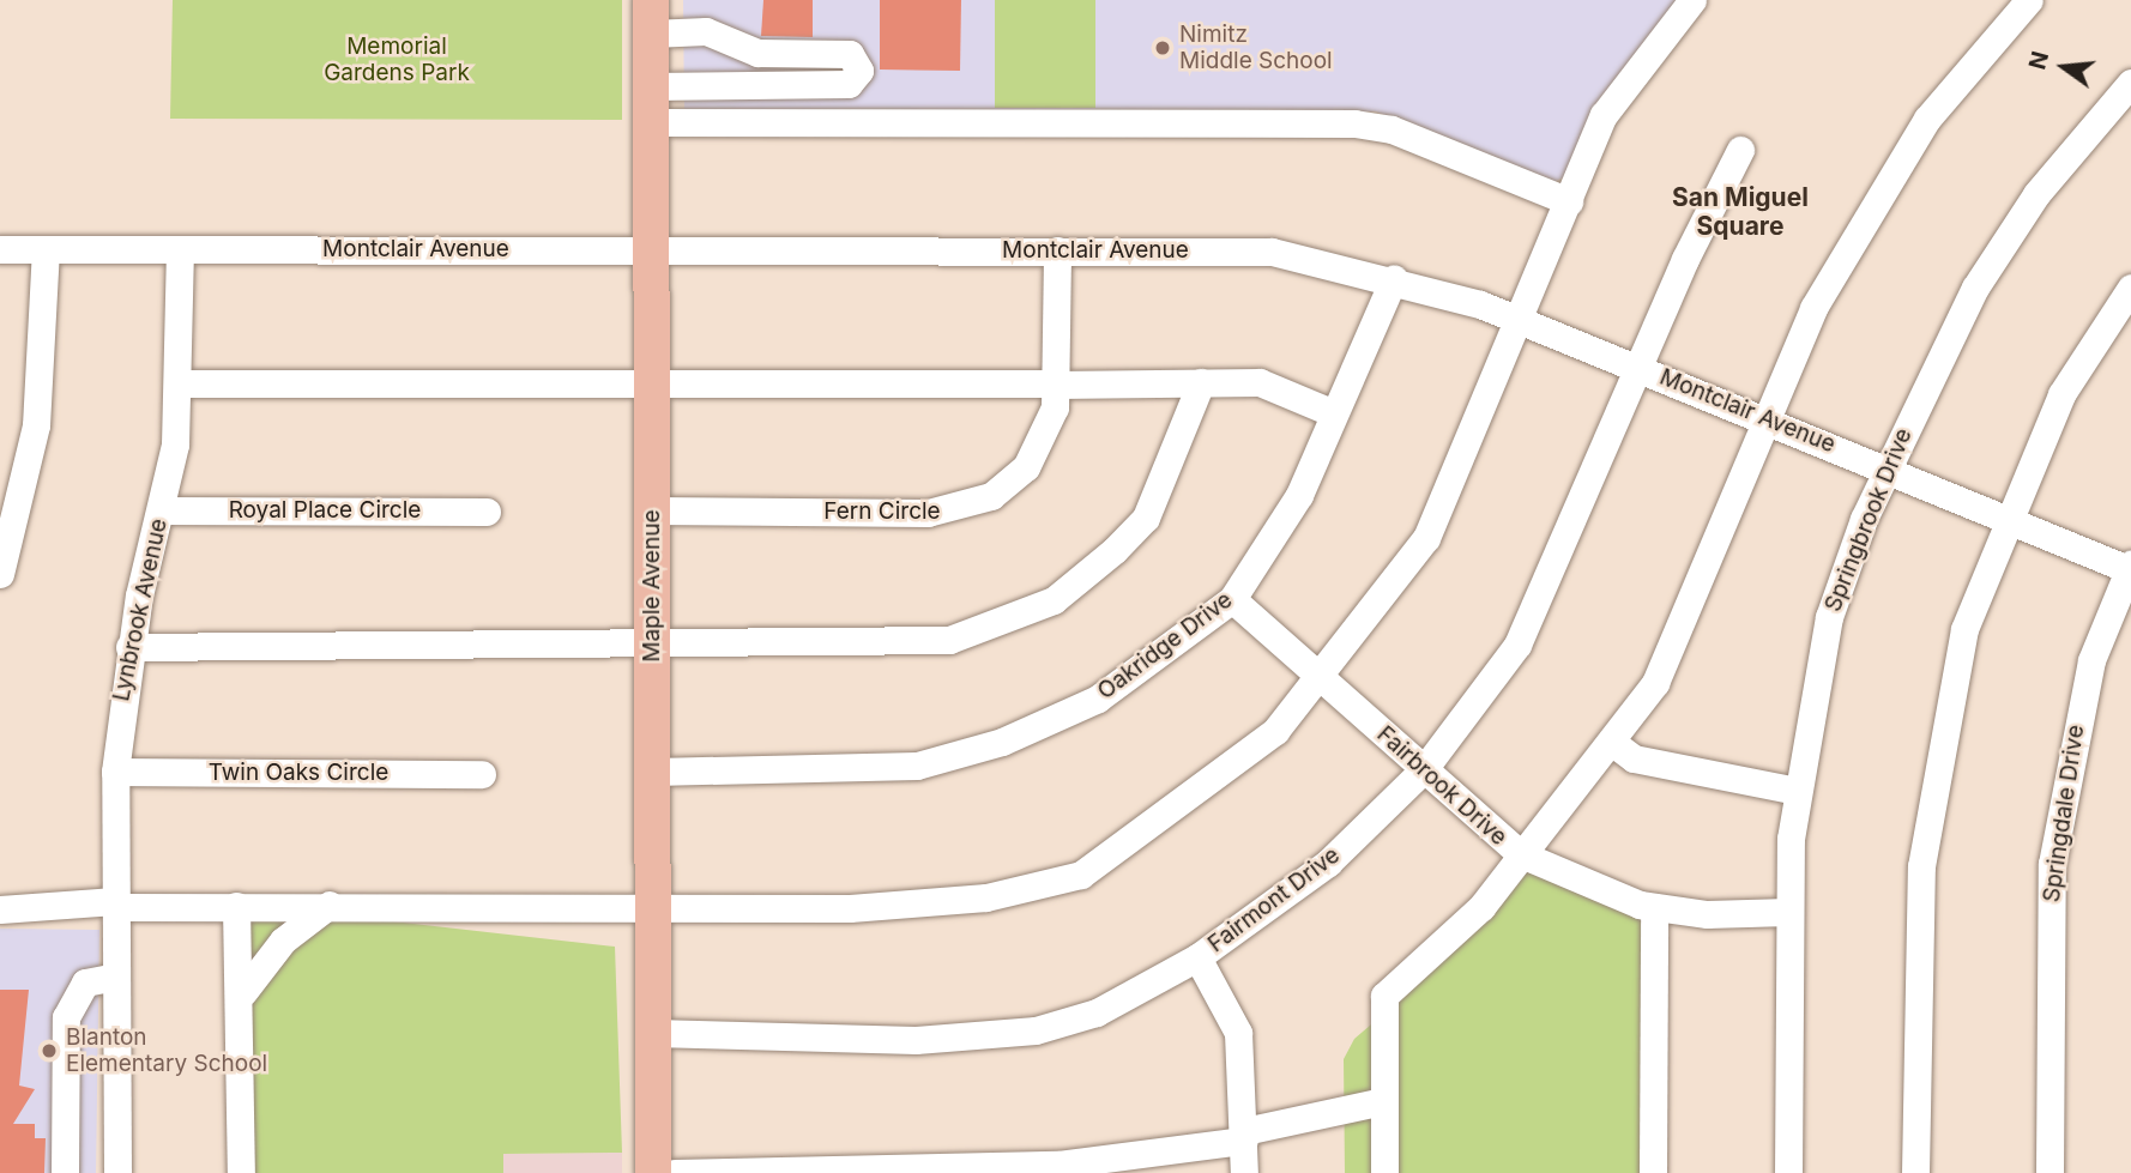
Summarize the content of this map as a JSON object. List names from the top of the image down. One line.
{"streets":{"main road":["Maple Avenue"],"street":["Montclair Avenue","Royal Place Circle","Fern Circle","Springbrook Drive","Lynbrook Avenue","Oakridge Drive","Twin Oaks Circle","Fairbrook Drive","Springdale Drive","Fairmont Drive"]},"crossings":[["Montclair Avenue","Fern Circle"],["Montclair Avenue","Springbrook Drive"],["Montclair Avenue","Maple Avenue"],["Montclair Avenue","Lynbrook Avenue"],["Montclair Avenue","Oakridge Drive"],["Montclair Avenue","Springdale Drive"],["Montclair Avenue","Fairmont Drive"],["Royal Place Circle","Lynbrook Avenue"],["Fern Circle","Maple Avenue"],["Springbrook Drive","Fairbrook Drive"],["Maple Avenue","Oakridge Drive"],["Maple Avenue","Fairmont Drive"],["Lynbrook Avenue","Twin Oaks Circle"],["Oakridge Drive","Fairbrook Drive"],["Fairbrook Drive","Fairmont Drive"]],"districts":["San Miguel Square"],"parks":["Memorial Gardens Park"],"places":["Nimitz Middle School","Blanton Elementary School"],"north":"left"}
